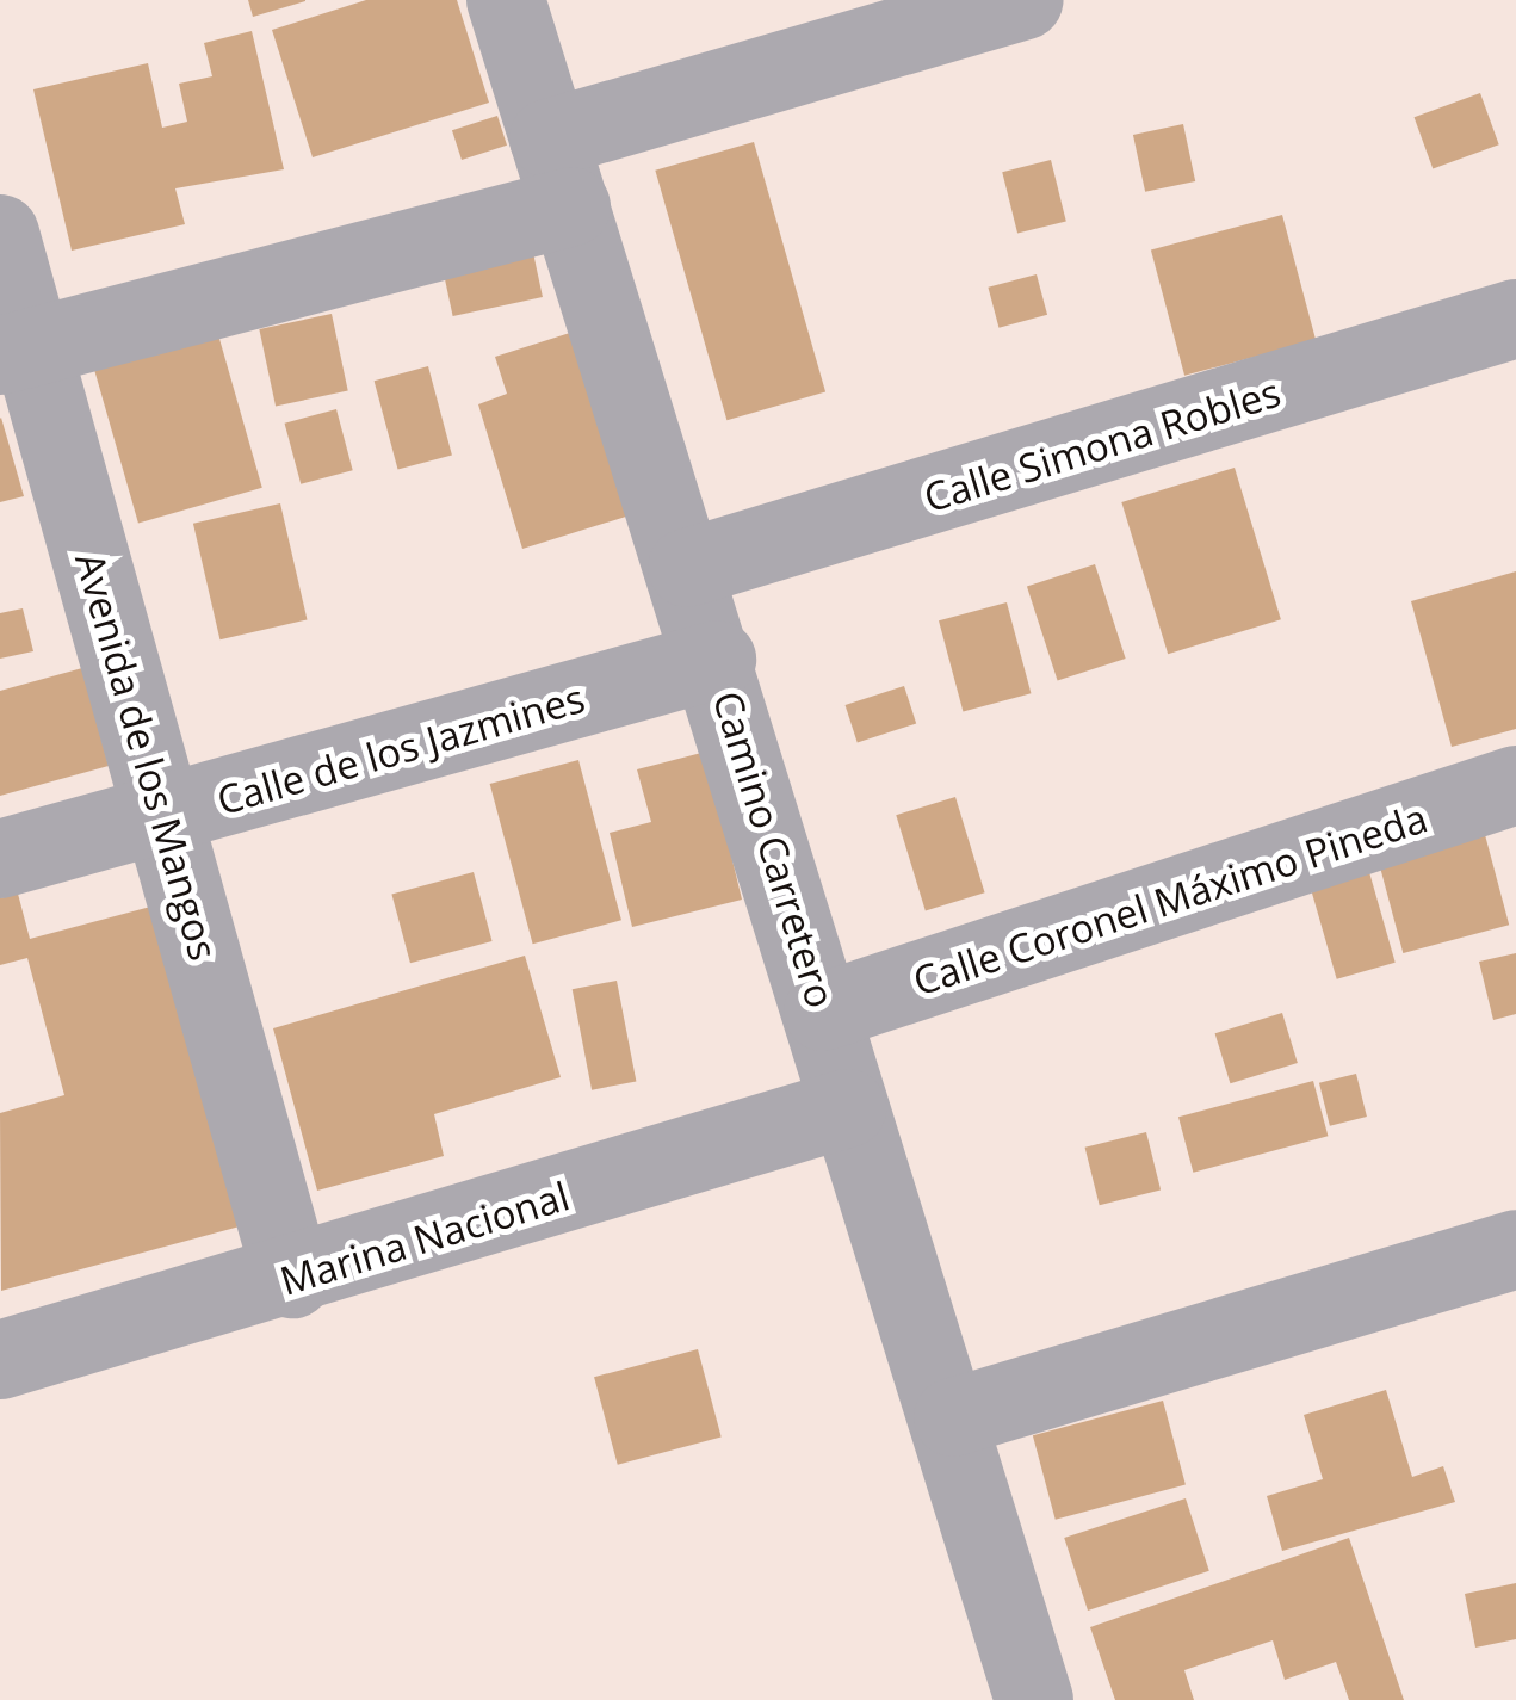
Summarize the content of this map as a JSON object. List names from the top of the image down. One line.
{"streets":{"street":["Calle Simona Robles","Calle de los Jazmines","Avenida de los Mangos","Camino Carretero","Calle Coronel Máximo Pineda","Marina Nacional"]},"crossings":[["Calle Simona Robles","Camino Carretero"],["Calle de los Jazmines","Avenida de los Mangos"],["Calle de los Jazmines","Camino Carretero"],["Avenida de los Mangos","Marina Nacional"],["Camino Carretero","Calle Coronel Máximo Pineda"],["Camino Carretero","Marina Nacional"]]}
